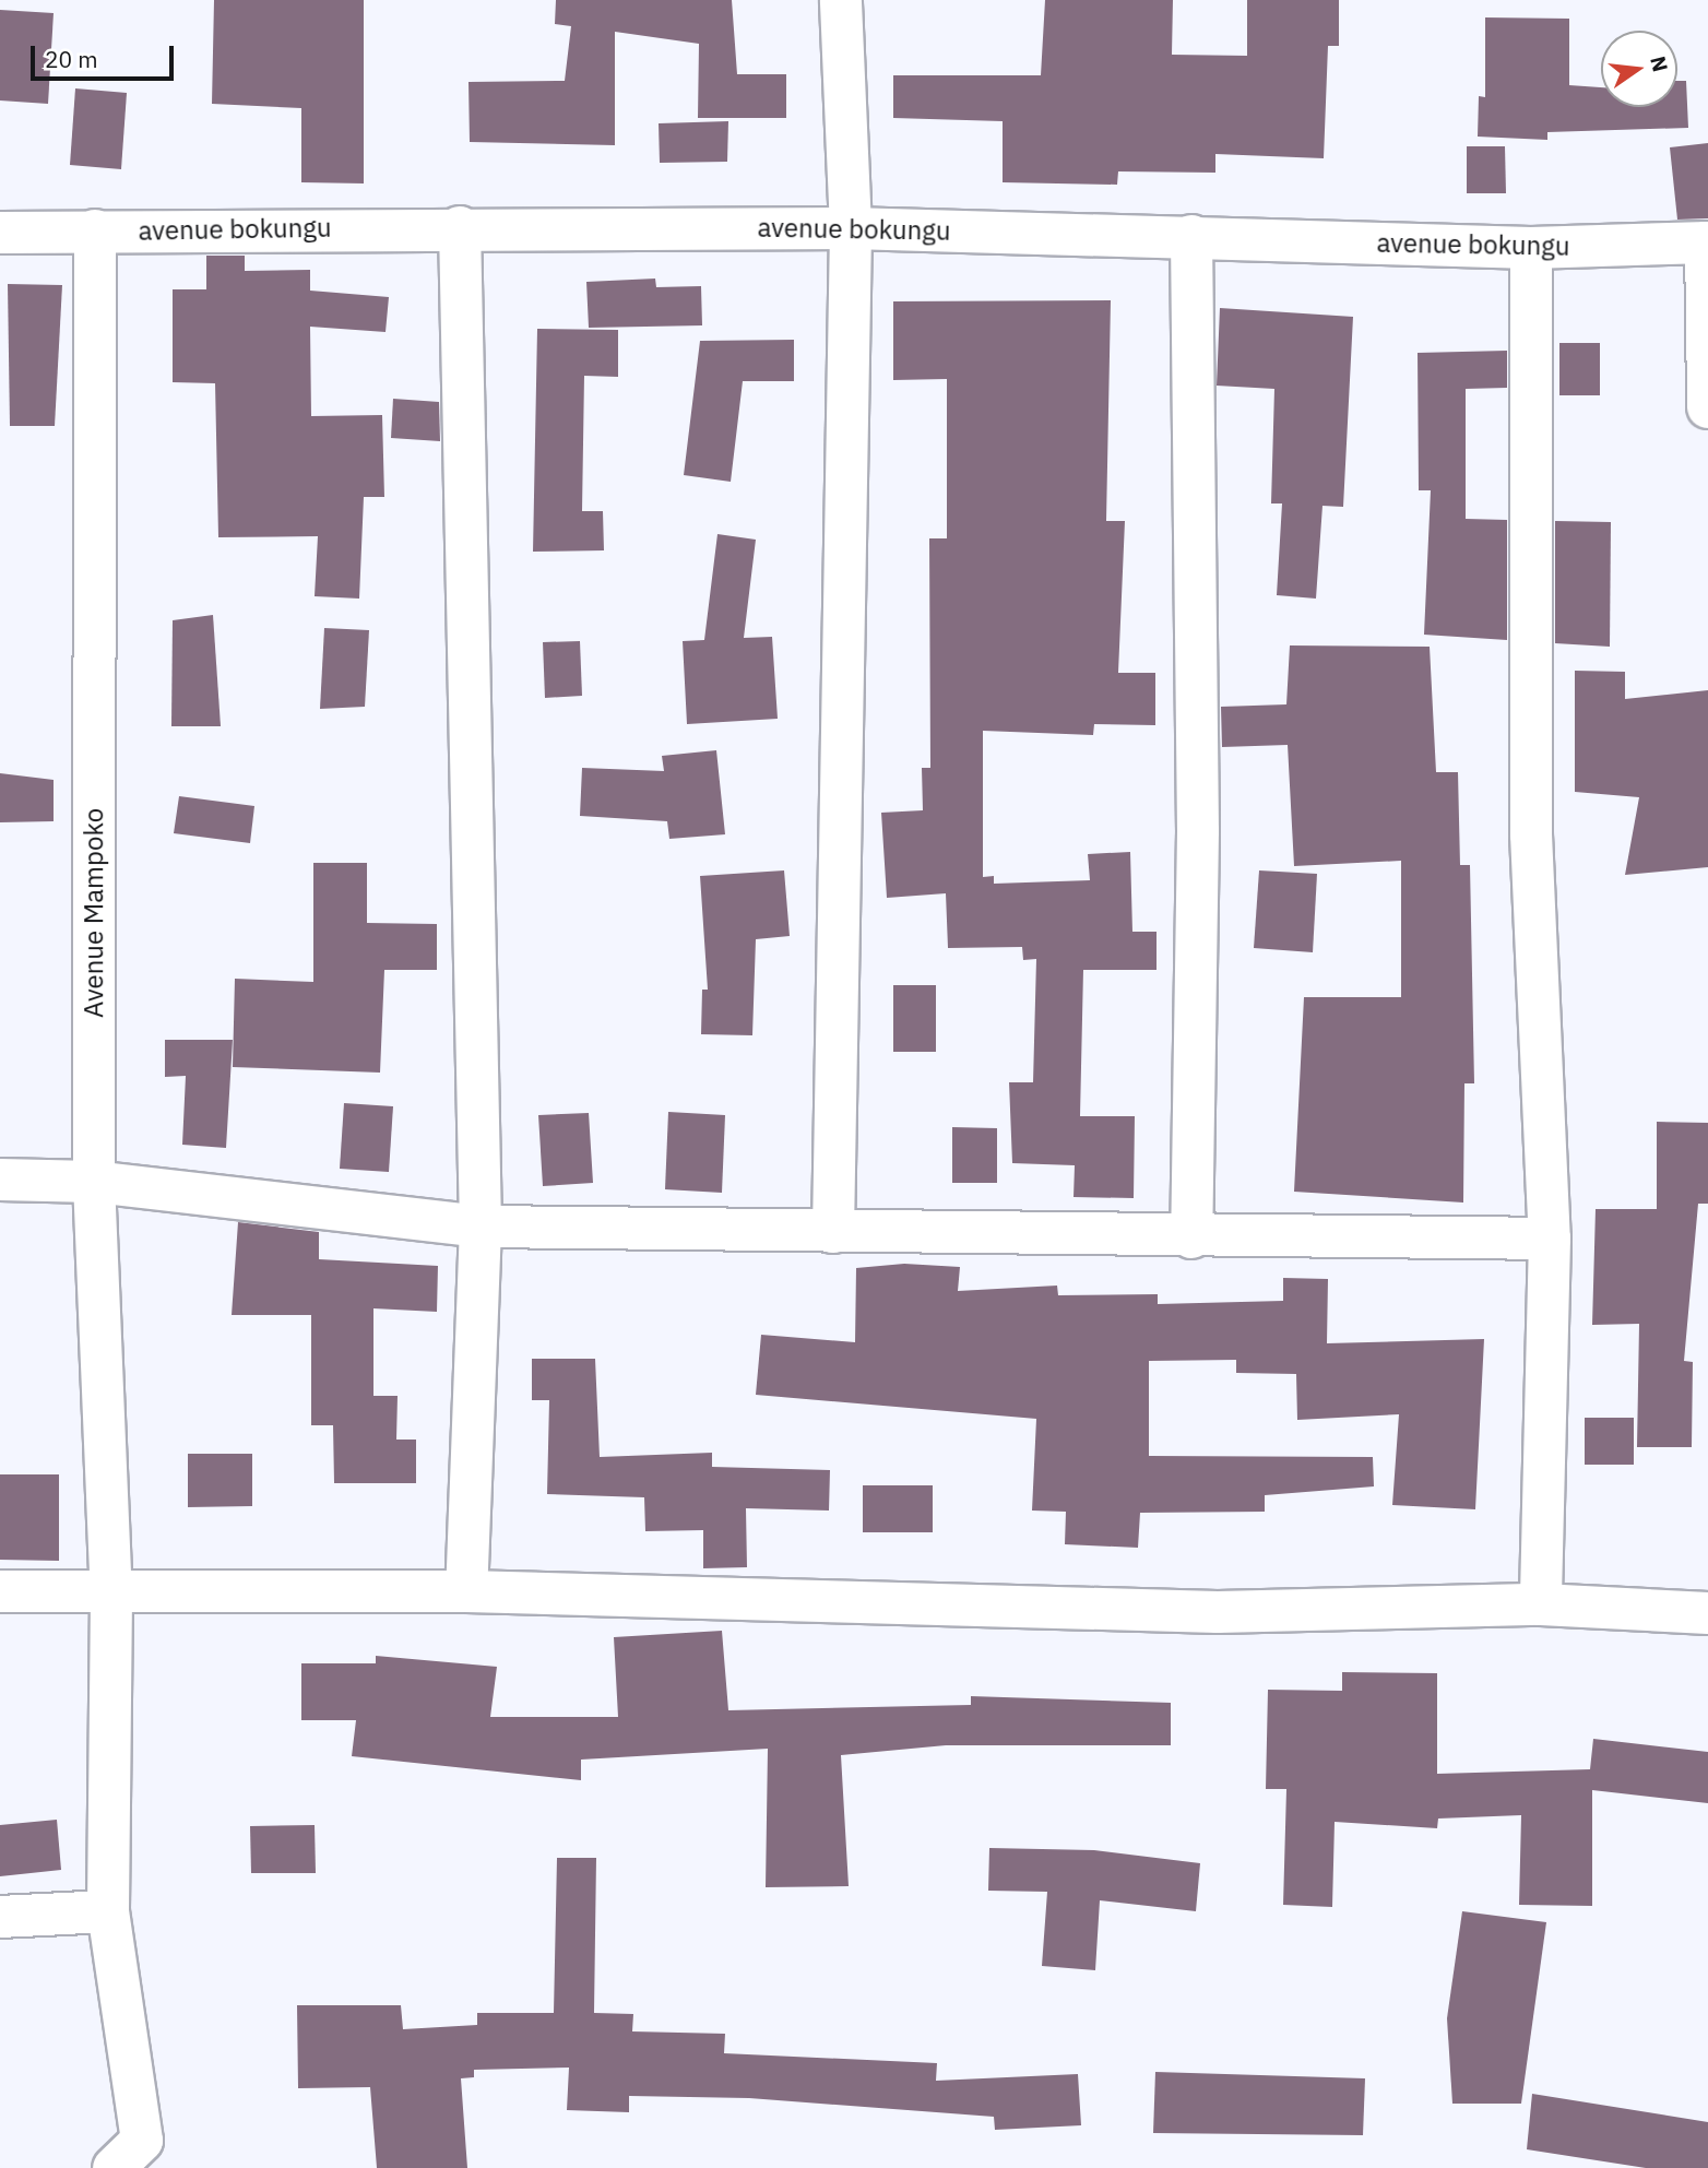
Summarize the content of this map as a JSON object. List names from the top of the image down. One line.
{"streets":{"street":["avenue bokungu","Avenue Mampoko"]},"crossings":[["avenue bokungu","Avenue Mampoko"]],"scale_bar":"20 m","north":"right"}
